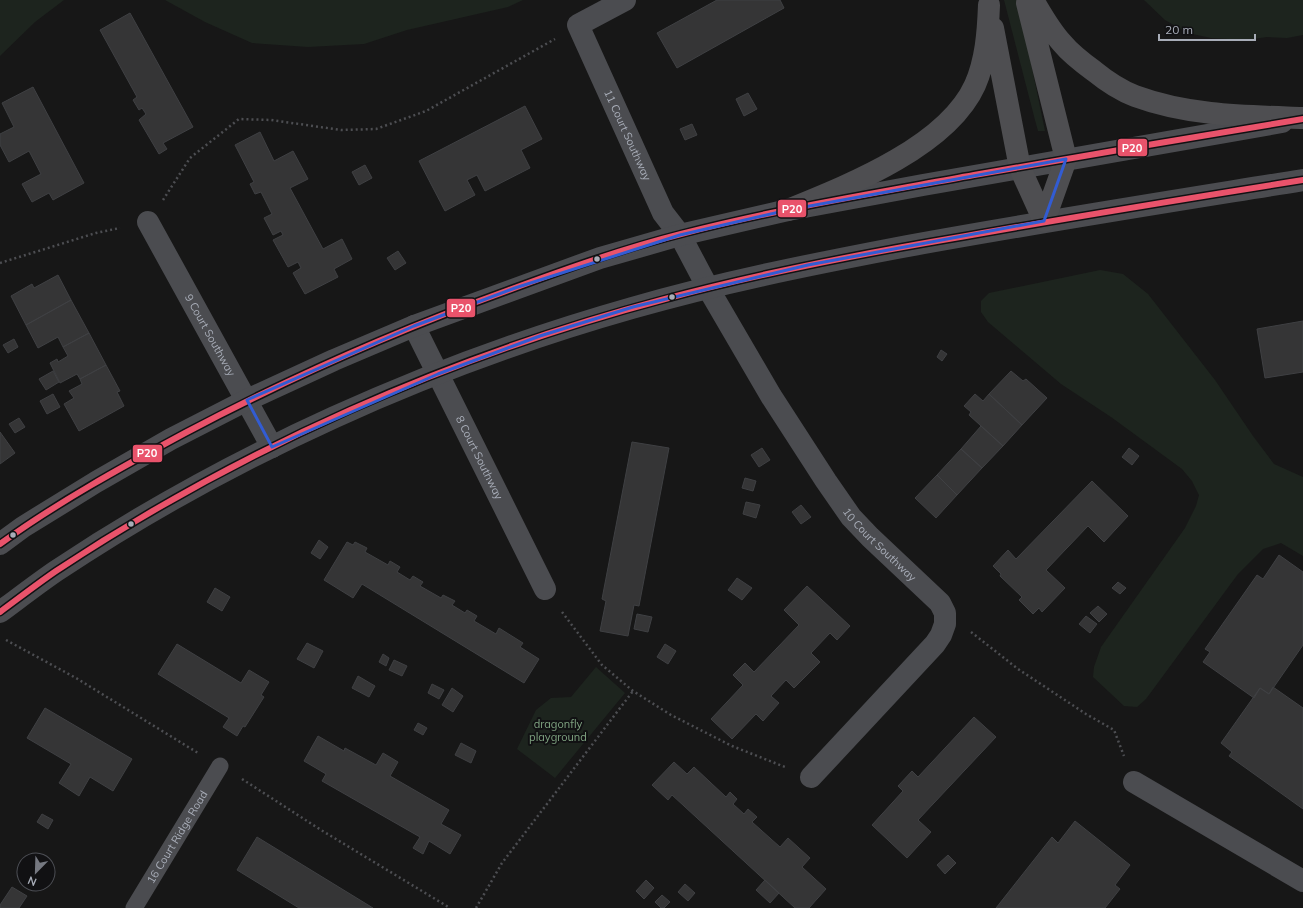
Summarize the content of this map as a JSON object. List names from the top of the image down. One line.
{"streets":{"street":["11 Court Southway","9 Court Southway","8 Court Southway","10 Court Southway"],"lane":["16 Court Ridge Road"]},"crossings":[["11 Court Southway","10 Court Southway"]],"parks":["dragonfly playground"],"lines":["transit line P20"],"scale_bar":"20 m","north":"bottom left"}
